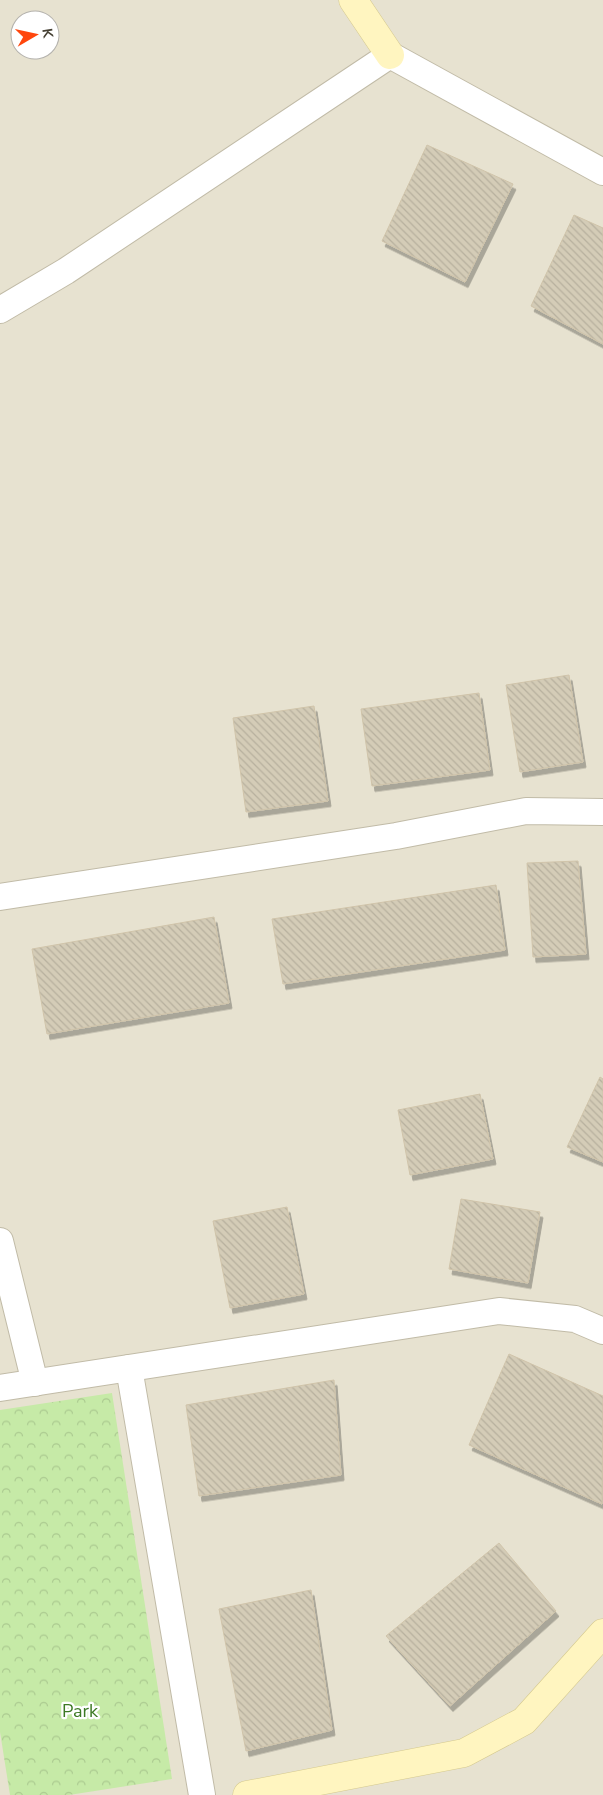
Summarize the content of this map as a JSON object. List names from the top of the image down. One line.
{"parks":["Park"],"north":"right"}
